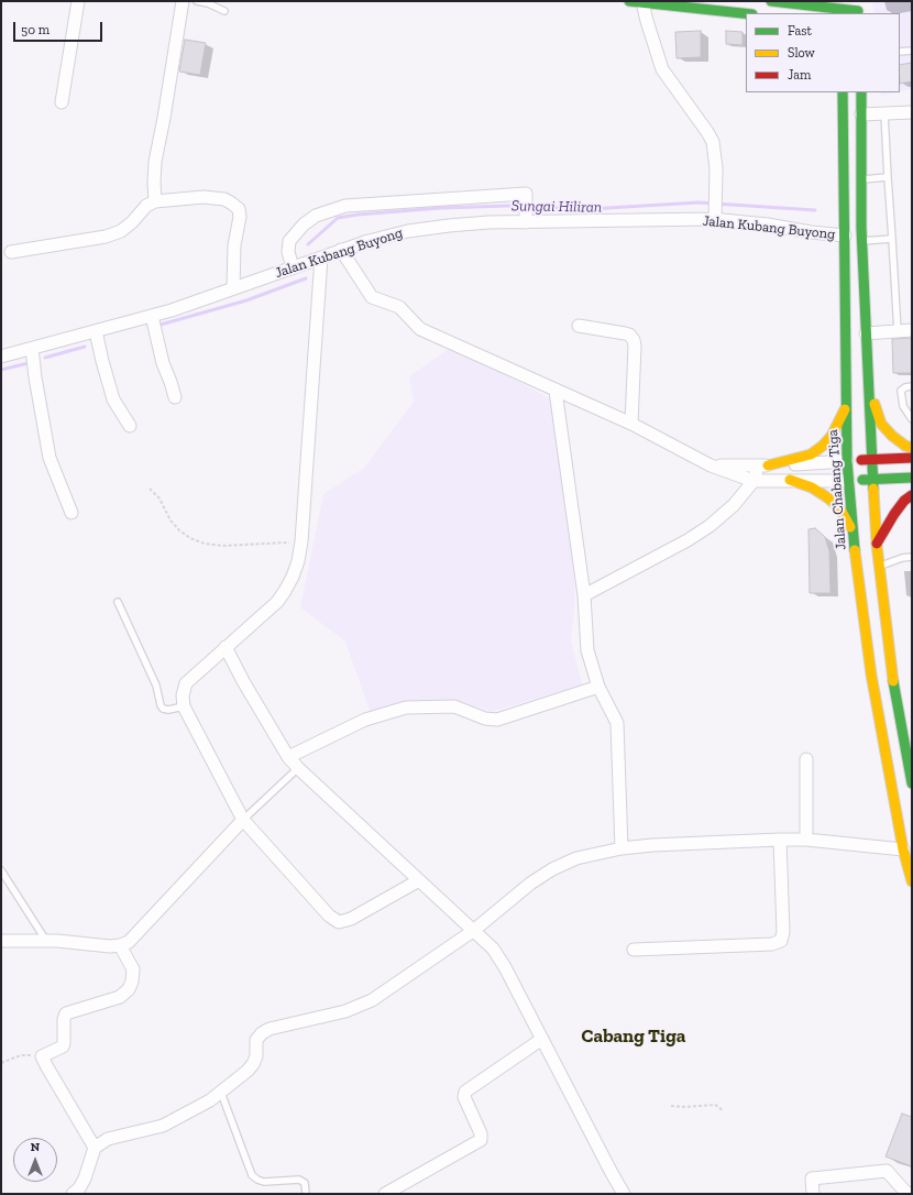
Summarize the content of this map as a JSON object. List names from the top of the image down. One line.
{"streets":{"main road":["Jalan Chabang Tiga"],"street":["Jalan Kubang Buyong"]},"crossings":[["Jalan Kubang Buyong","Jalan Chabang Tiga"]],"districts":["Cabang Tiga"],"water":["Sungai Hiliran"],"legend":["Fast","Slow","Jam"],"scale_bar":"50 m","north":"top"}
